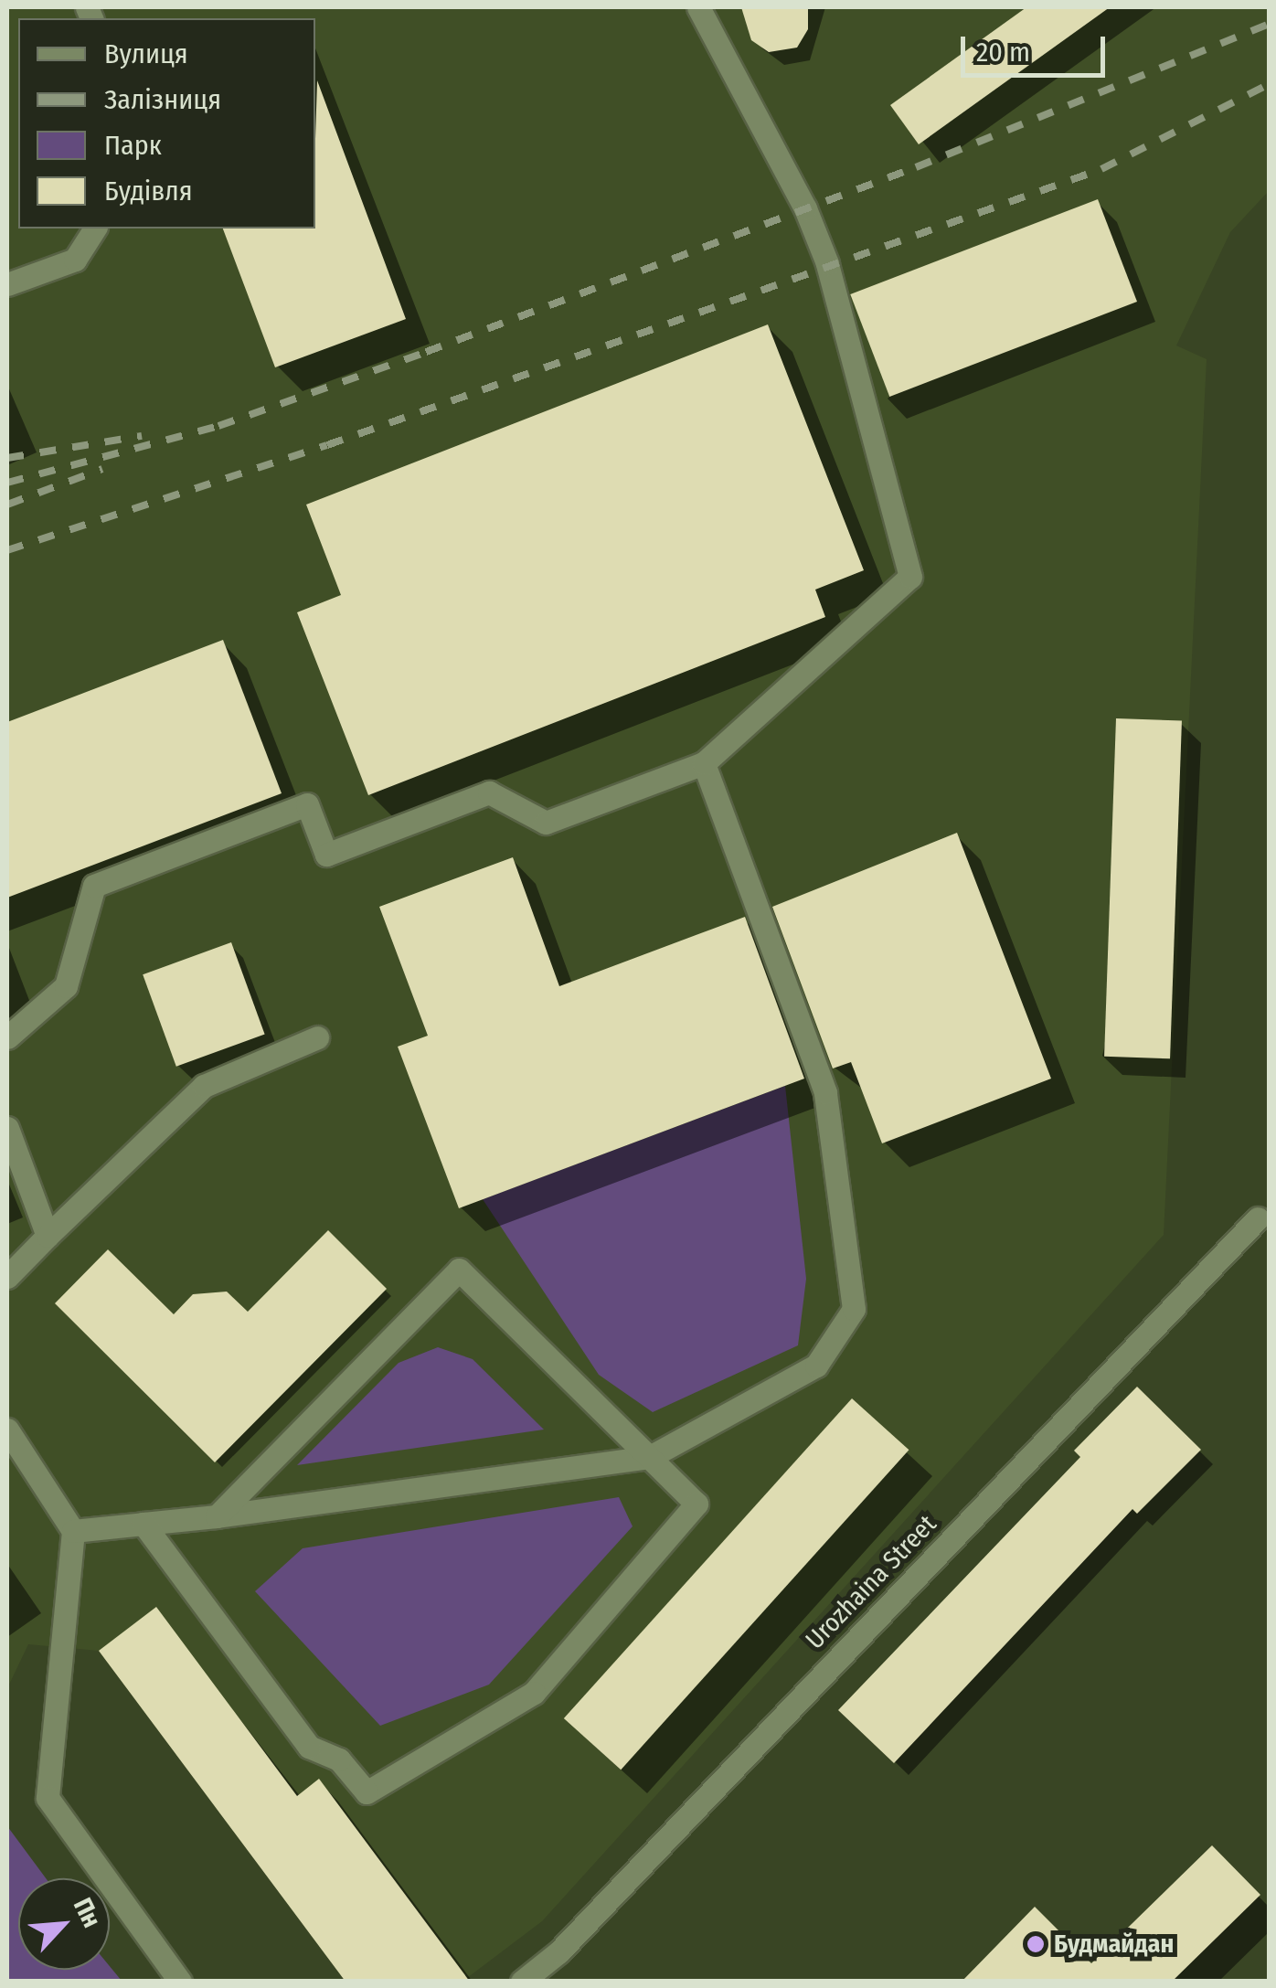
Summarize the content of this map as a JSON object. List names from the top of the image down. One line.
{"streets":{"street":["Urozhaina Street"]},"places":["Будмайдан"],"legend":["Вулиця","Залізниця","Парк","Будівля"],"scale_bar":"20 m","north":"top right"}
